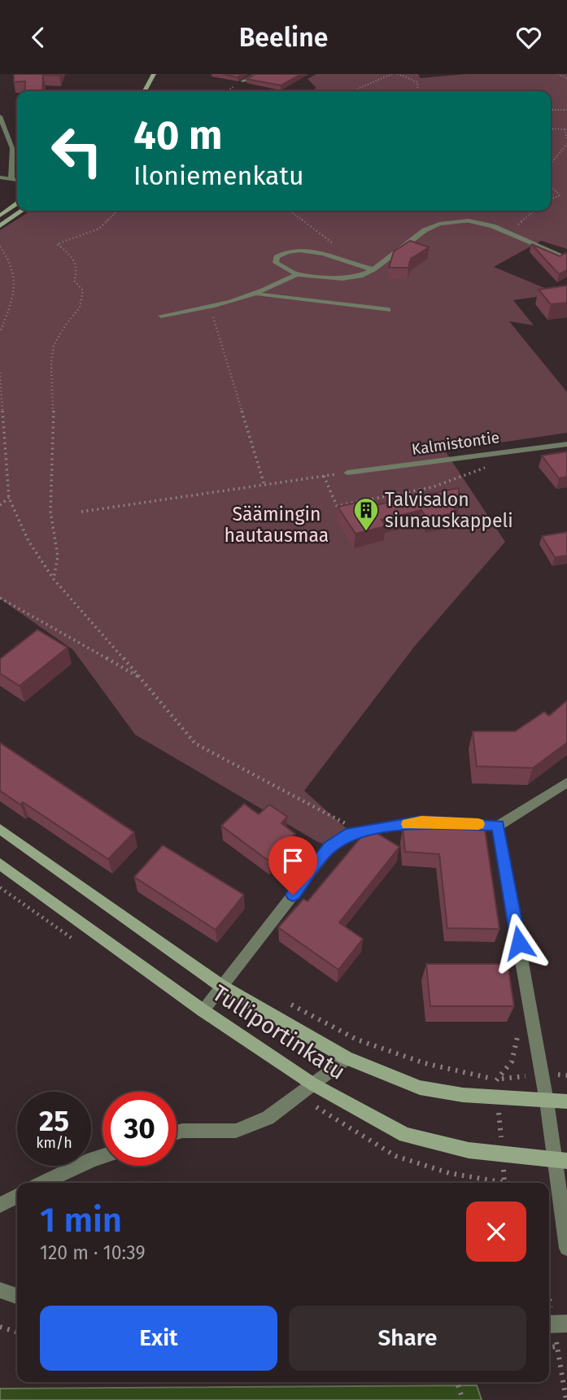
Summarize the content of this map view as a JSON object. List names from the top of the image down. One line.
{"streets":{"main road":["Tulliportinkatu"],"street":["Kalmistontie"]},"parks":["Säämingin hautausmaa"],"places":{"building":["Talvisalon siunauskappeli"]},"page":{"header":"Beeline","turn":["40 m","Iloniemenkatu"],"speed":"25 km/h","limit":"30","heading":["1 min","120 m · 10:39"],"buttons":["Exit","Share"]}}
